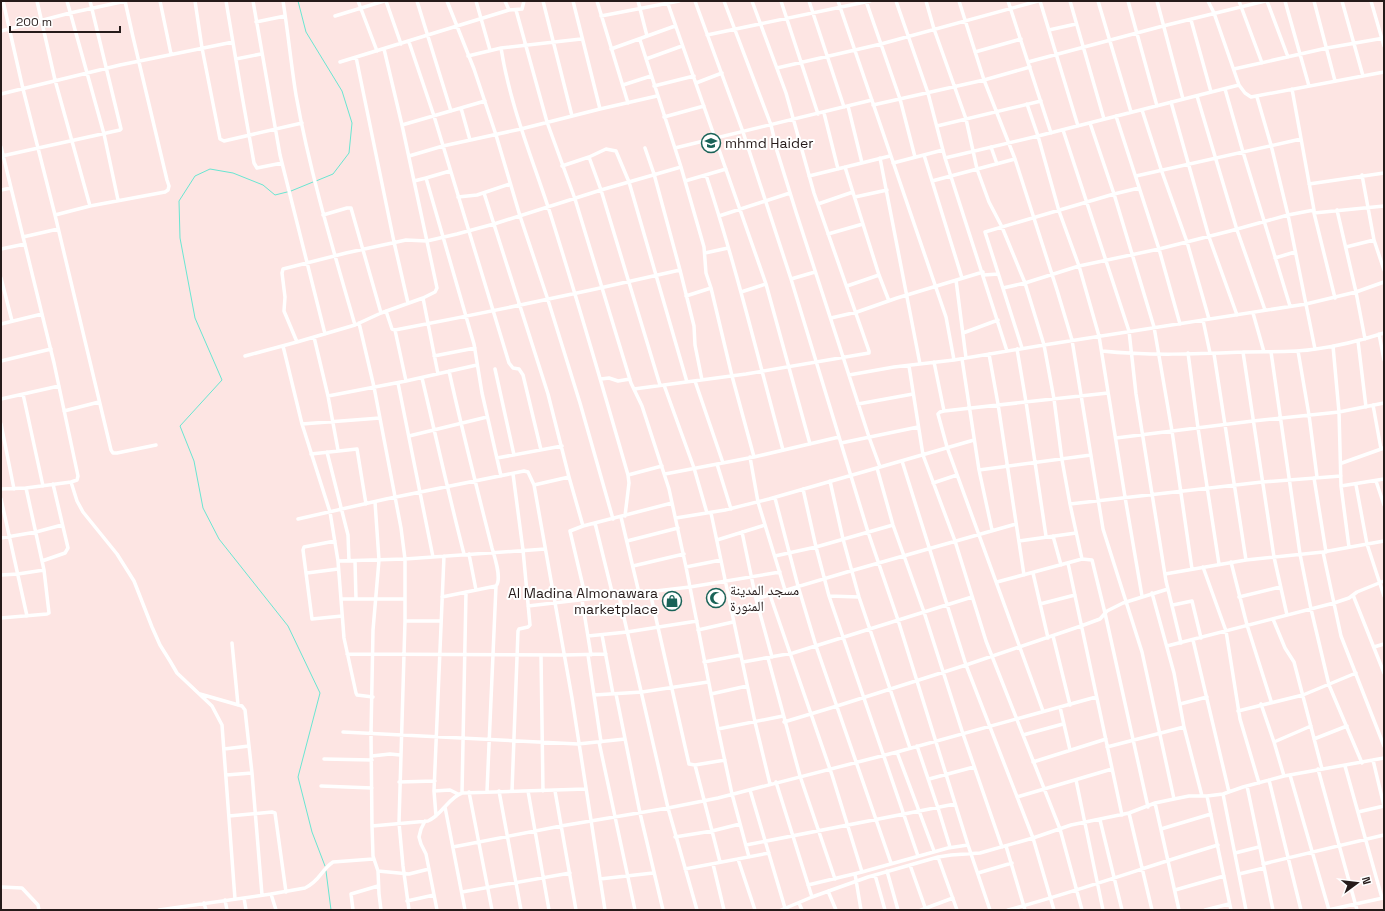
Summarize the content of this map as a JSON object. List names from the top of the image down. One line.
{"places":{"school or university":["mhmd Haider"],"mosque":["مسجد المدينة المنورة"],"shop":["Al Madina Almonawara marketplace"]},"scale_bar":"200 m","north":"right"}
